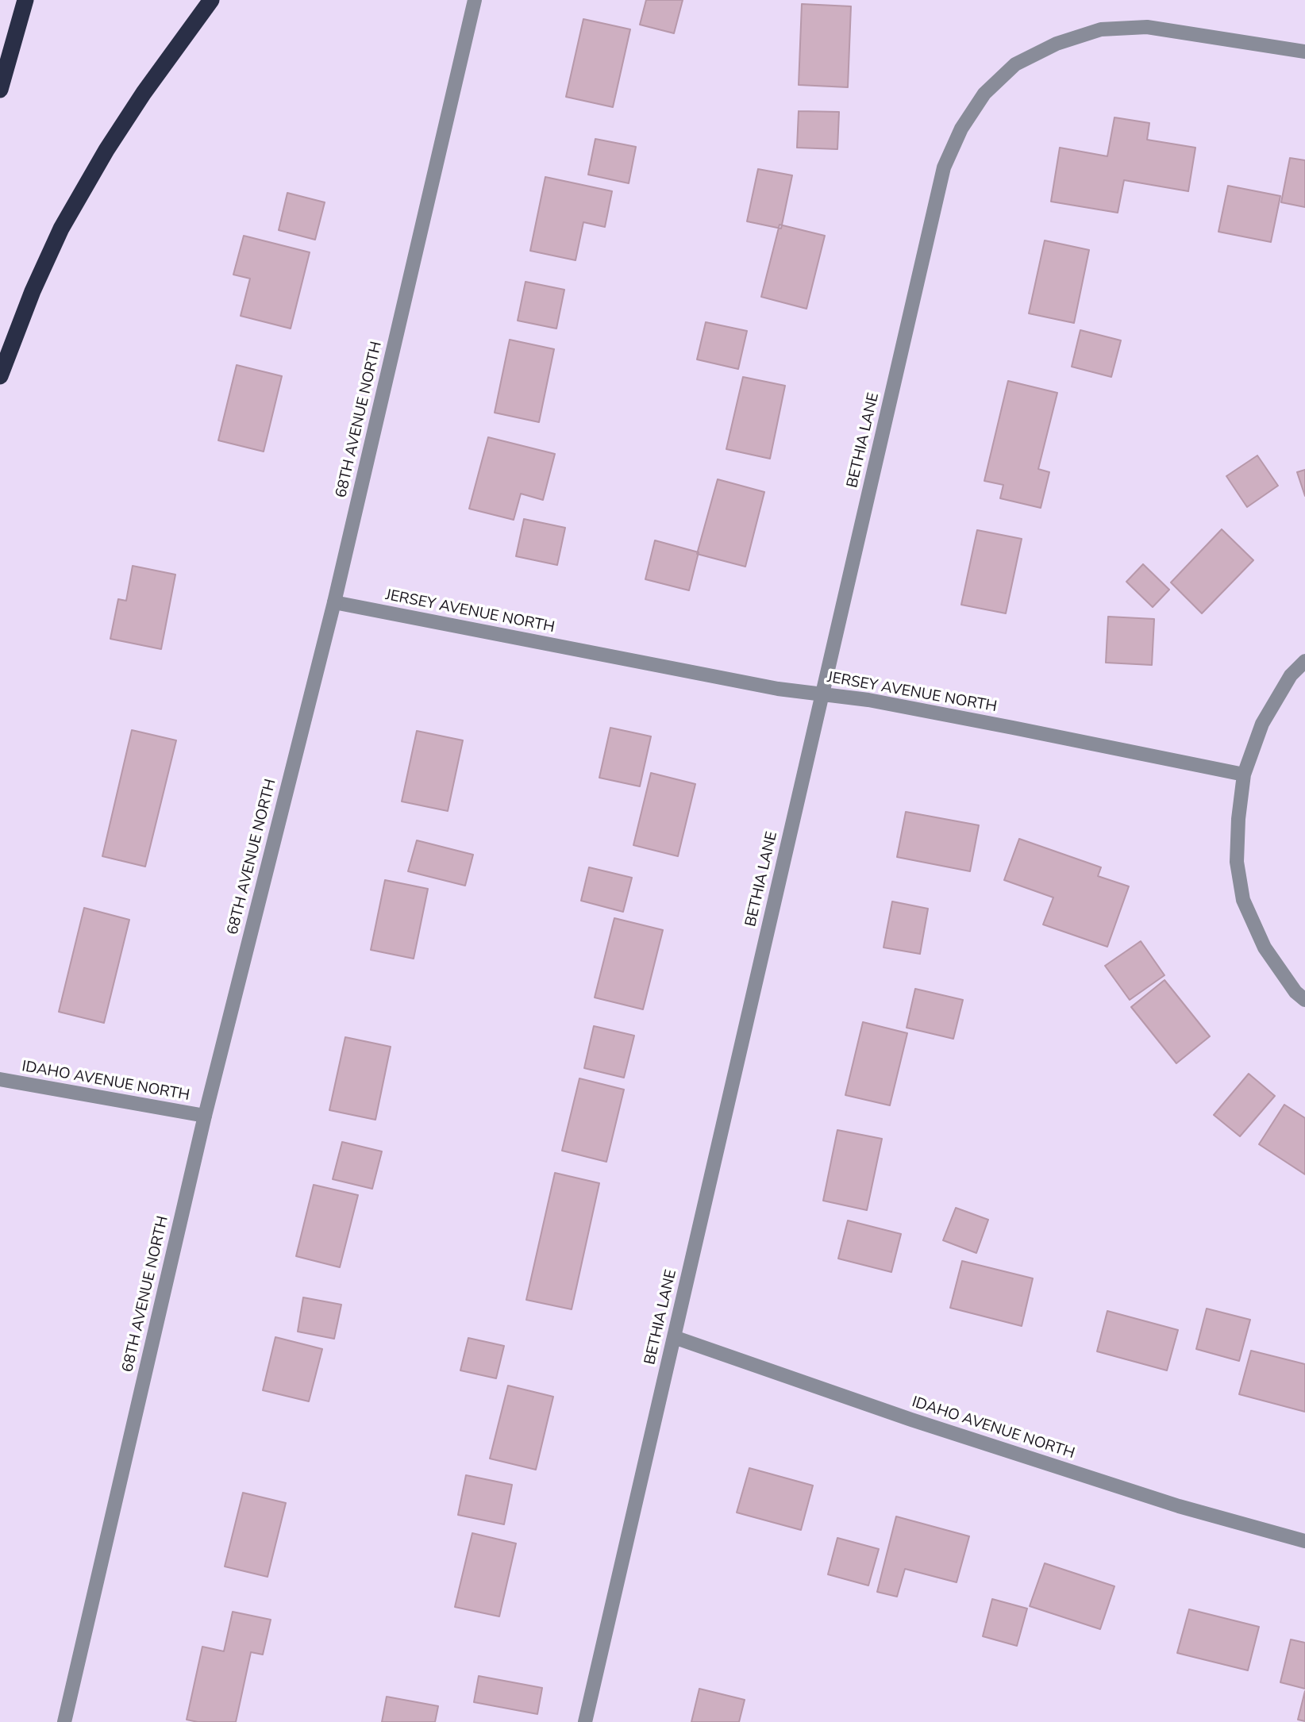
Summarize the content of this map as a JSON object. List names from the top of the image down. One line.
{"streets":{"street":["68TH AVENUE NORTH","BETHIA LANE","JERSEY AVENUE NORTH","IDAHO AVENUE NORTH"]},"crossings":[["68TH AVENUE NORTH","JERSEY AVENUE NORTH"],["68TH AVENUE NORTH","IDAHO AVENUE NORTH"],["BETHIA LANE","JERSEY AVENUE NORTH"],["BETHIA LANE","IDAHO AVENUE NORTH"]]}
